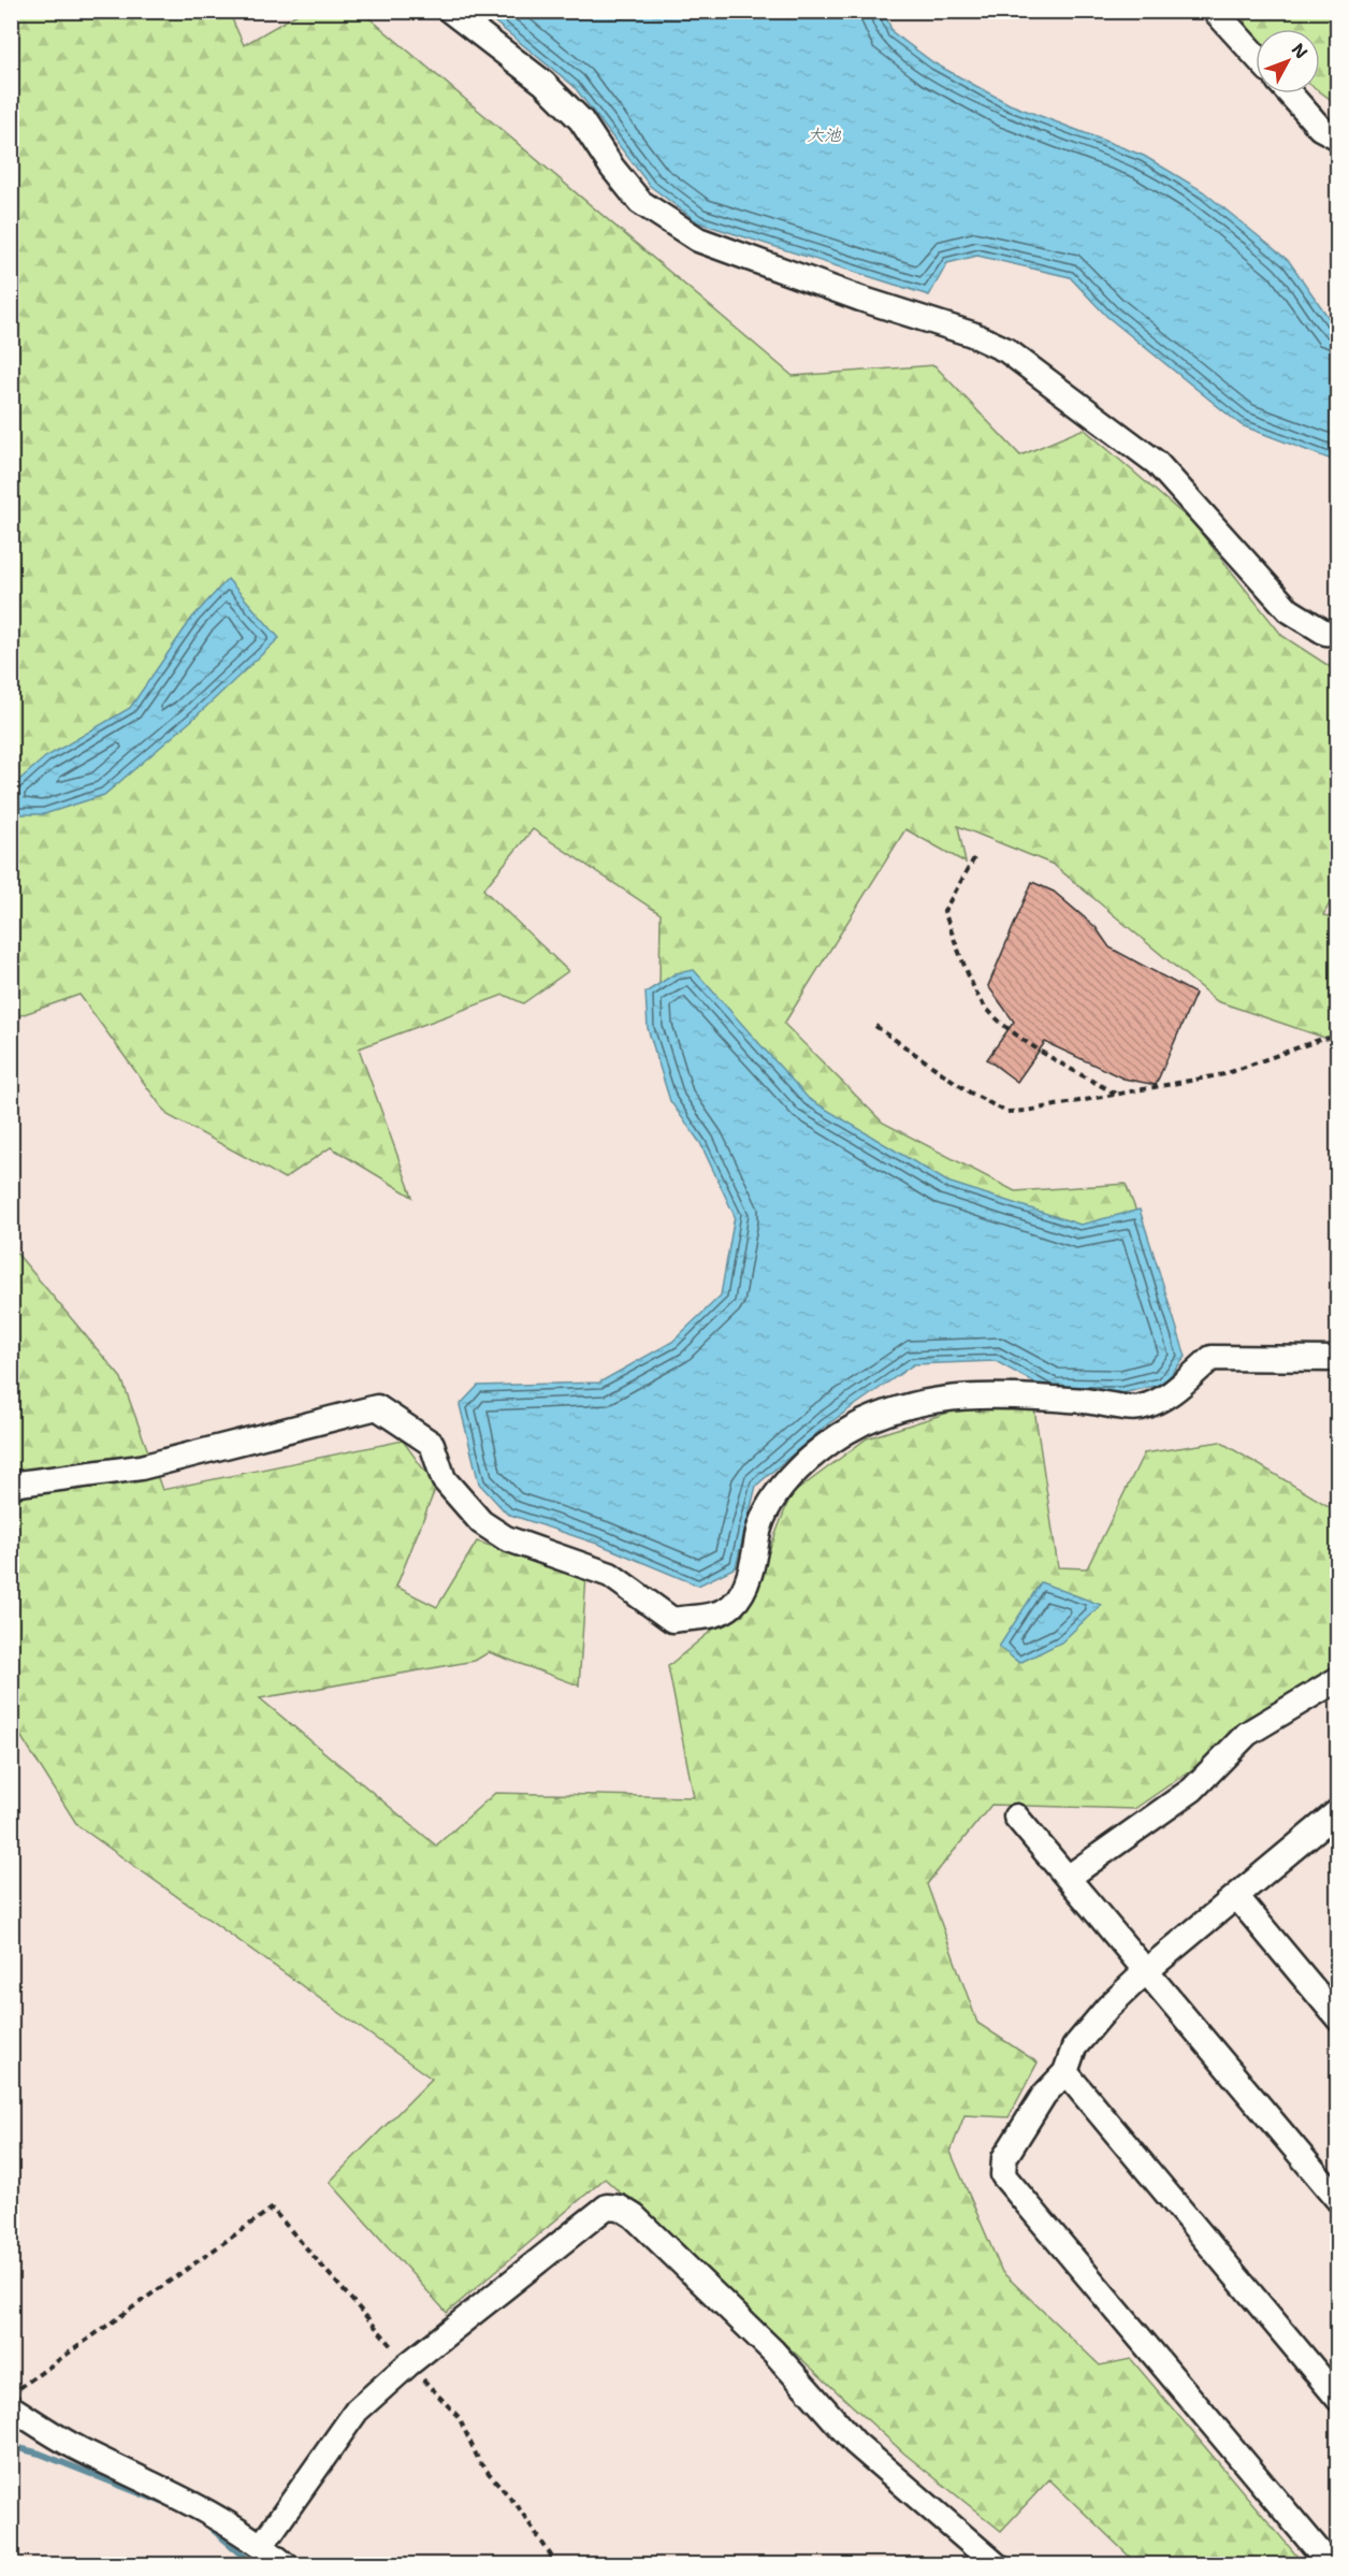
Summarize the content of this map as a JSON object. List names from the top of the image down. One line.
{"water":["大池"],"north":"top right"}
